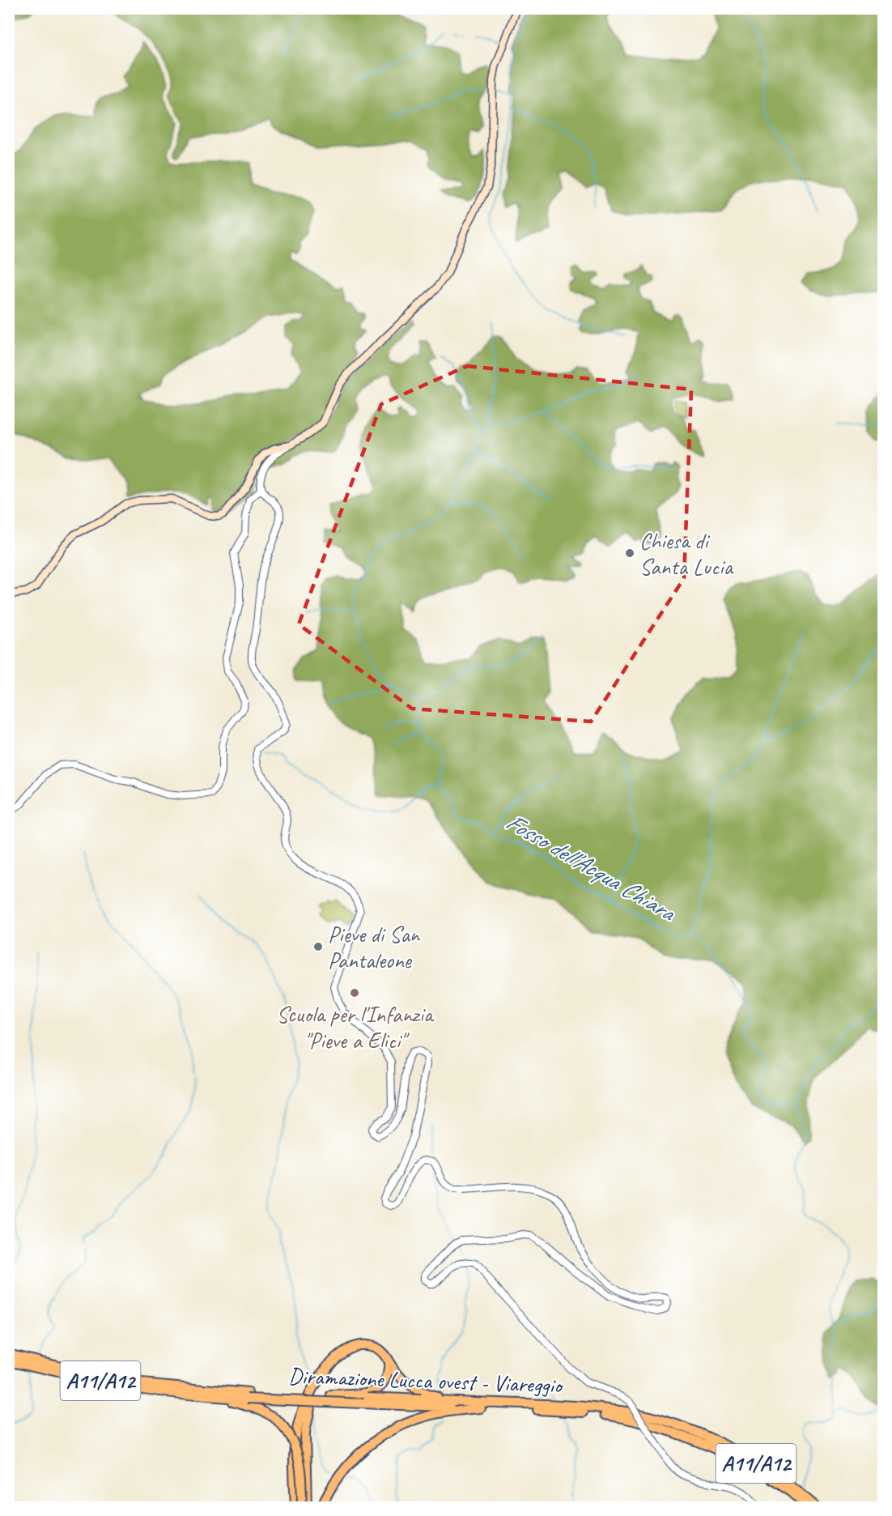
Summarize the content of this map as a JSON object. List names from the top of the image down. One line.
{"streets":{"highway":["Diramazione Lucca ovest - Viareggio","A11/A12"]},"water":["Fosso dell'Acqua Chiara"],"places":["Chiesa di Santa Lucia","Pieve di San Pantaleone","Scuola per l'Infanzia \"Pieve a Elici\""]}
